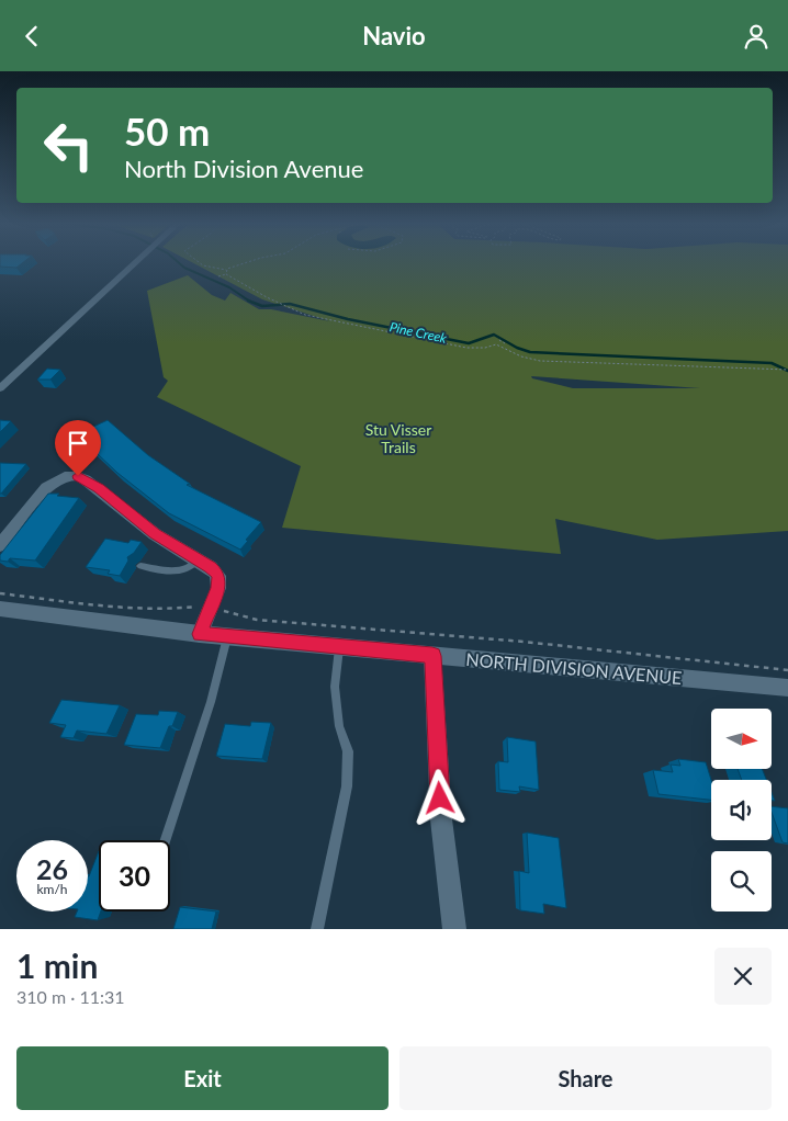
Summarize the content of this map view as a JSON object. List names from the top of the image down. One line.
{"streets":{"street":["NORTH DIVISION AVENUE"]},"water":["Pine Creek"],"parks":["Stu Visser Trails"],"north":"right","page":{"header":"Navio","turn":["50 m","North Division Avenue"],"speed":"26 km/h","limit":"30","heading":["1 min","310 m · 11:31"],"buttons":["Exit","Share"]}}
